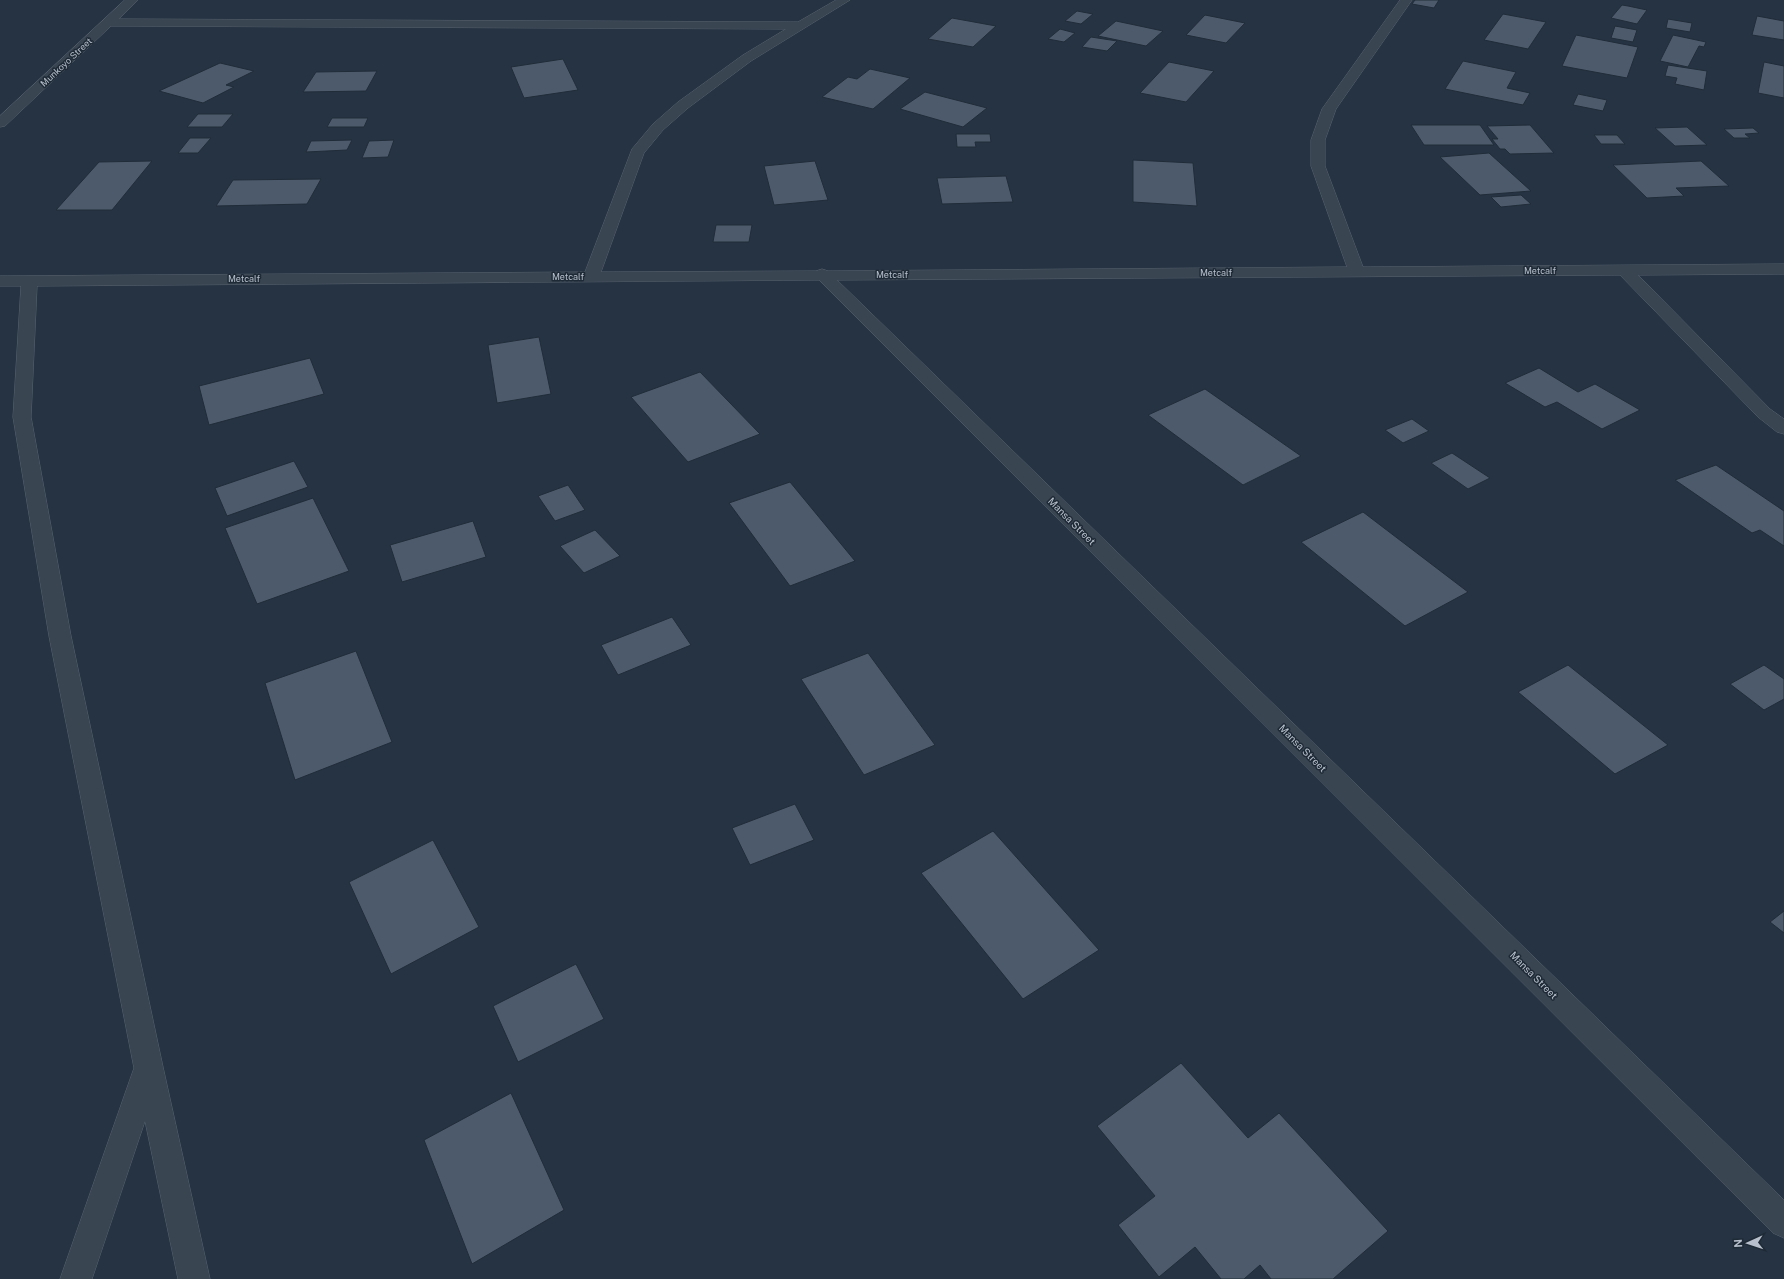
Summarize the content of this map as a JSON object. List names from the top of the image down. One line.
{"streets":{"street":["Munkoyo Street","Metcalf","Mansa Street"]},"crossings":[["Metcalf","Mansa Street"]],"north":"left"}
